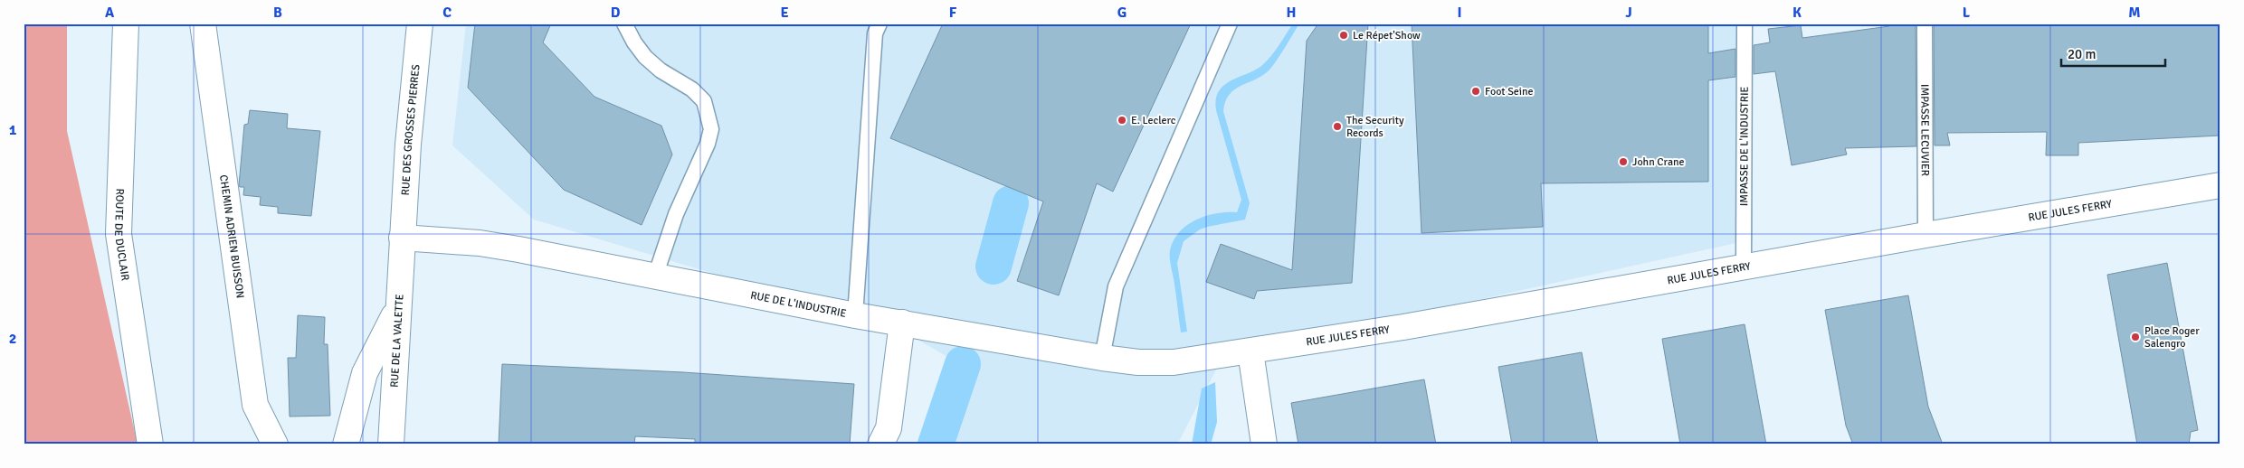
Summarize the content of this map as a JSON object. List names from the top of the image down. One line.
{"streets":{"street":["RUE DES GROSSES PIERRES","RUE JULES FERRY","ROUTE DE DUCLAIR","CHEMIN ADRIEN BUISSON","RUE DE L'INDUSTRIE","RUE DE LA VALETTE"],"lane":["IMPASSE LECUVIER","IMPASSE DE L'INDUSTRIE"]},"crossings":[["IMPASSE LECUVIER","RUE JULES FERRY"],["RUE DES GROSSES PIERRES","RUE DE L'INDUSTRIE"],["RUE DES GROSSES PIERRES","RUE DE LA VALETTE"],["IMPASSE DE L'INDUSTRIE","RUE JULES FERRY"],["RUE JULES FERRY","RUE DE L'INDUSTRIE"],["RUE DE L'INDUSTRIE","RUE DE LA VALETTE"]],"places":["Le Répet'Show","Foot Seine","E. Leclerc","The Security Records","John Crane","Place Roger Salengro"],"scale_bar":"20 m","grid":{"columns":["A","B","C","D","E","F","G","H","I","J","K","L","M"],"rows":["1","2"]}}
